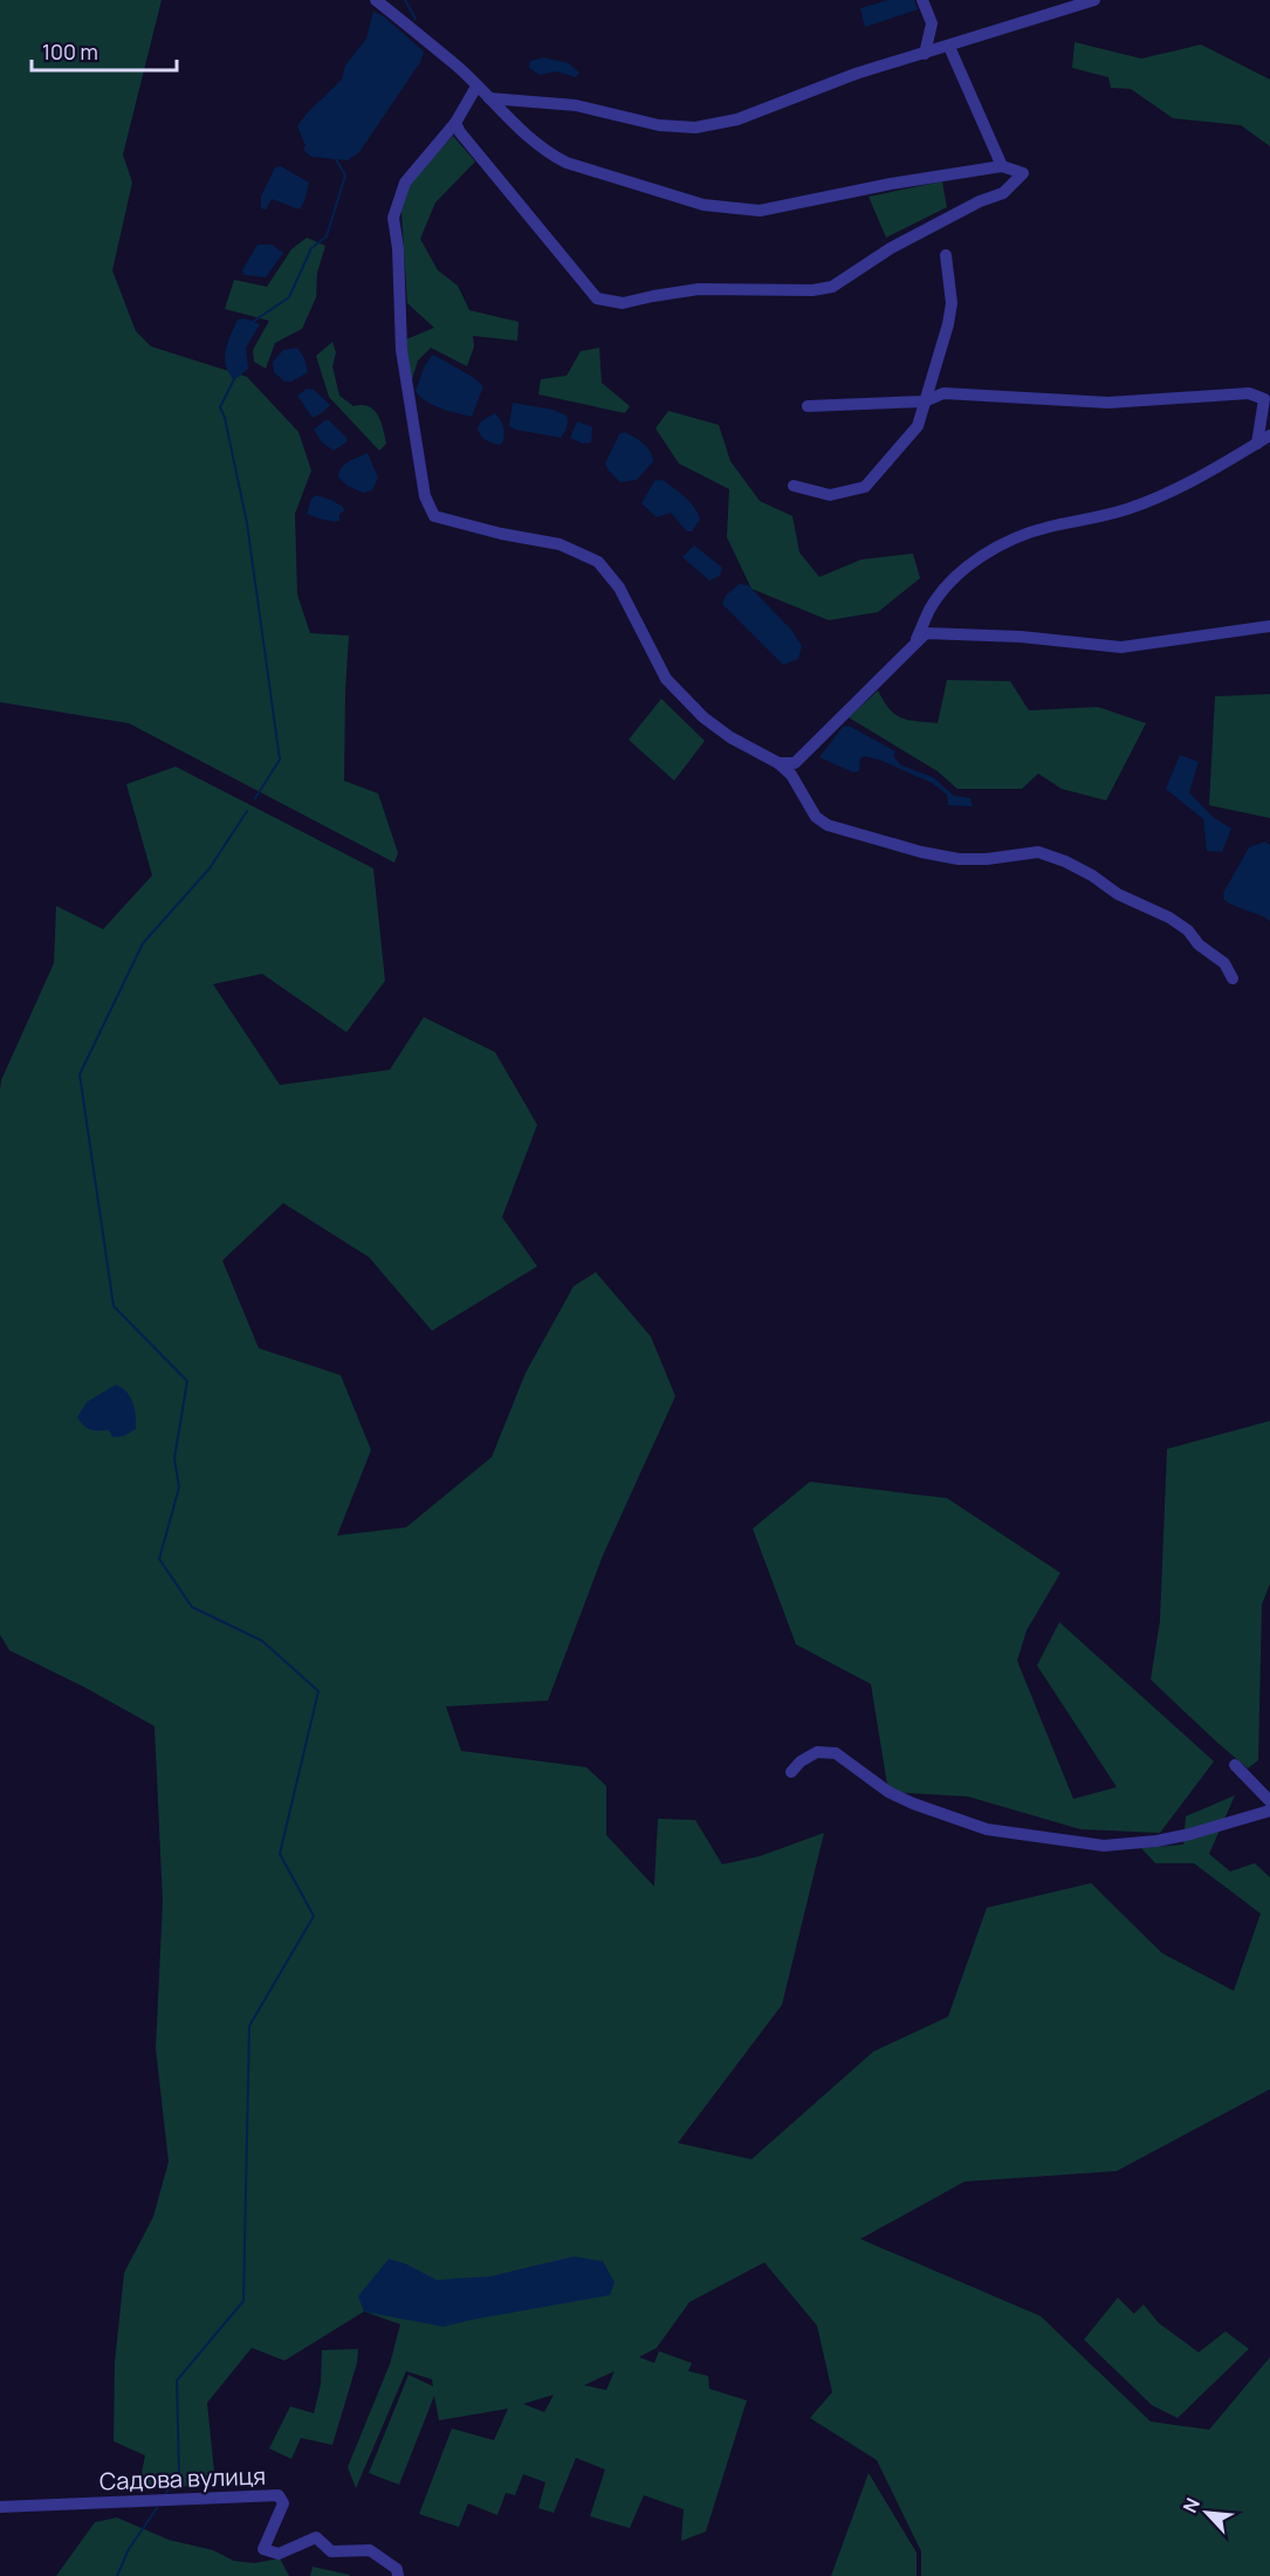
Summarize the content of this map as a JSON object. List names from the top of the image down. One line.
{"streets":{"street":["Садова вулиця"]},"scale_bar":"100 m","north":"top left"}
